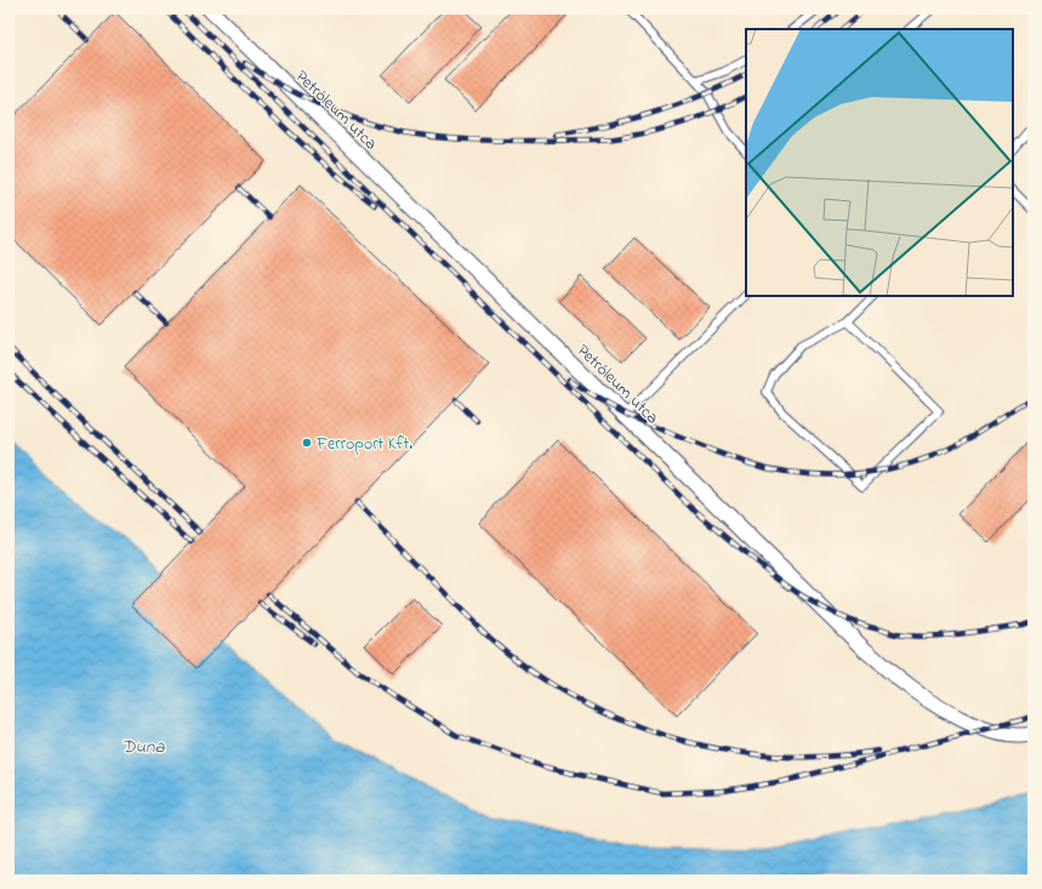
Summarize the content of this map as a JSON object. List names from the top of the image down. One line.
{"streets":{"street":["Petróleum utca"]},"water":["Duna"],"places":["Ferroport Kft."]}
